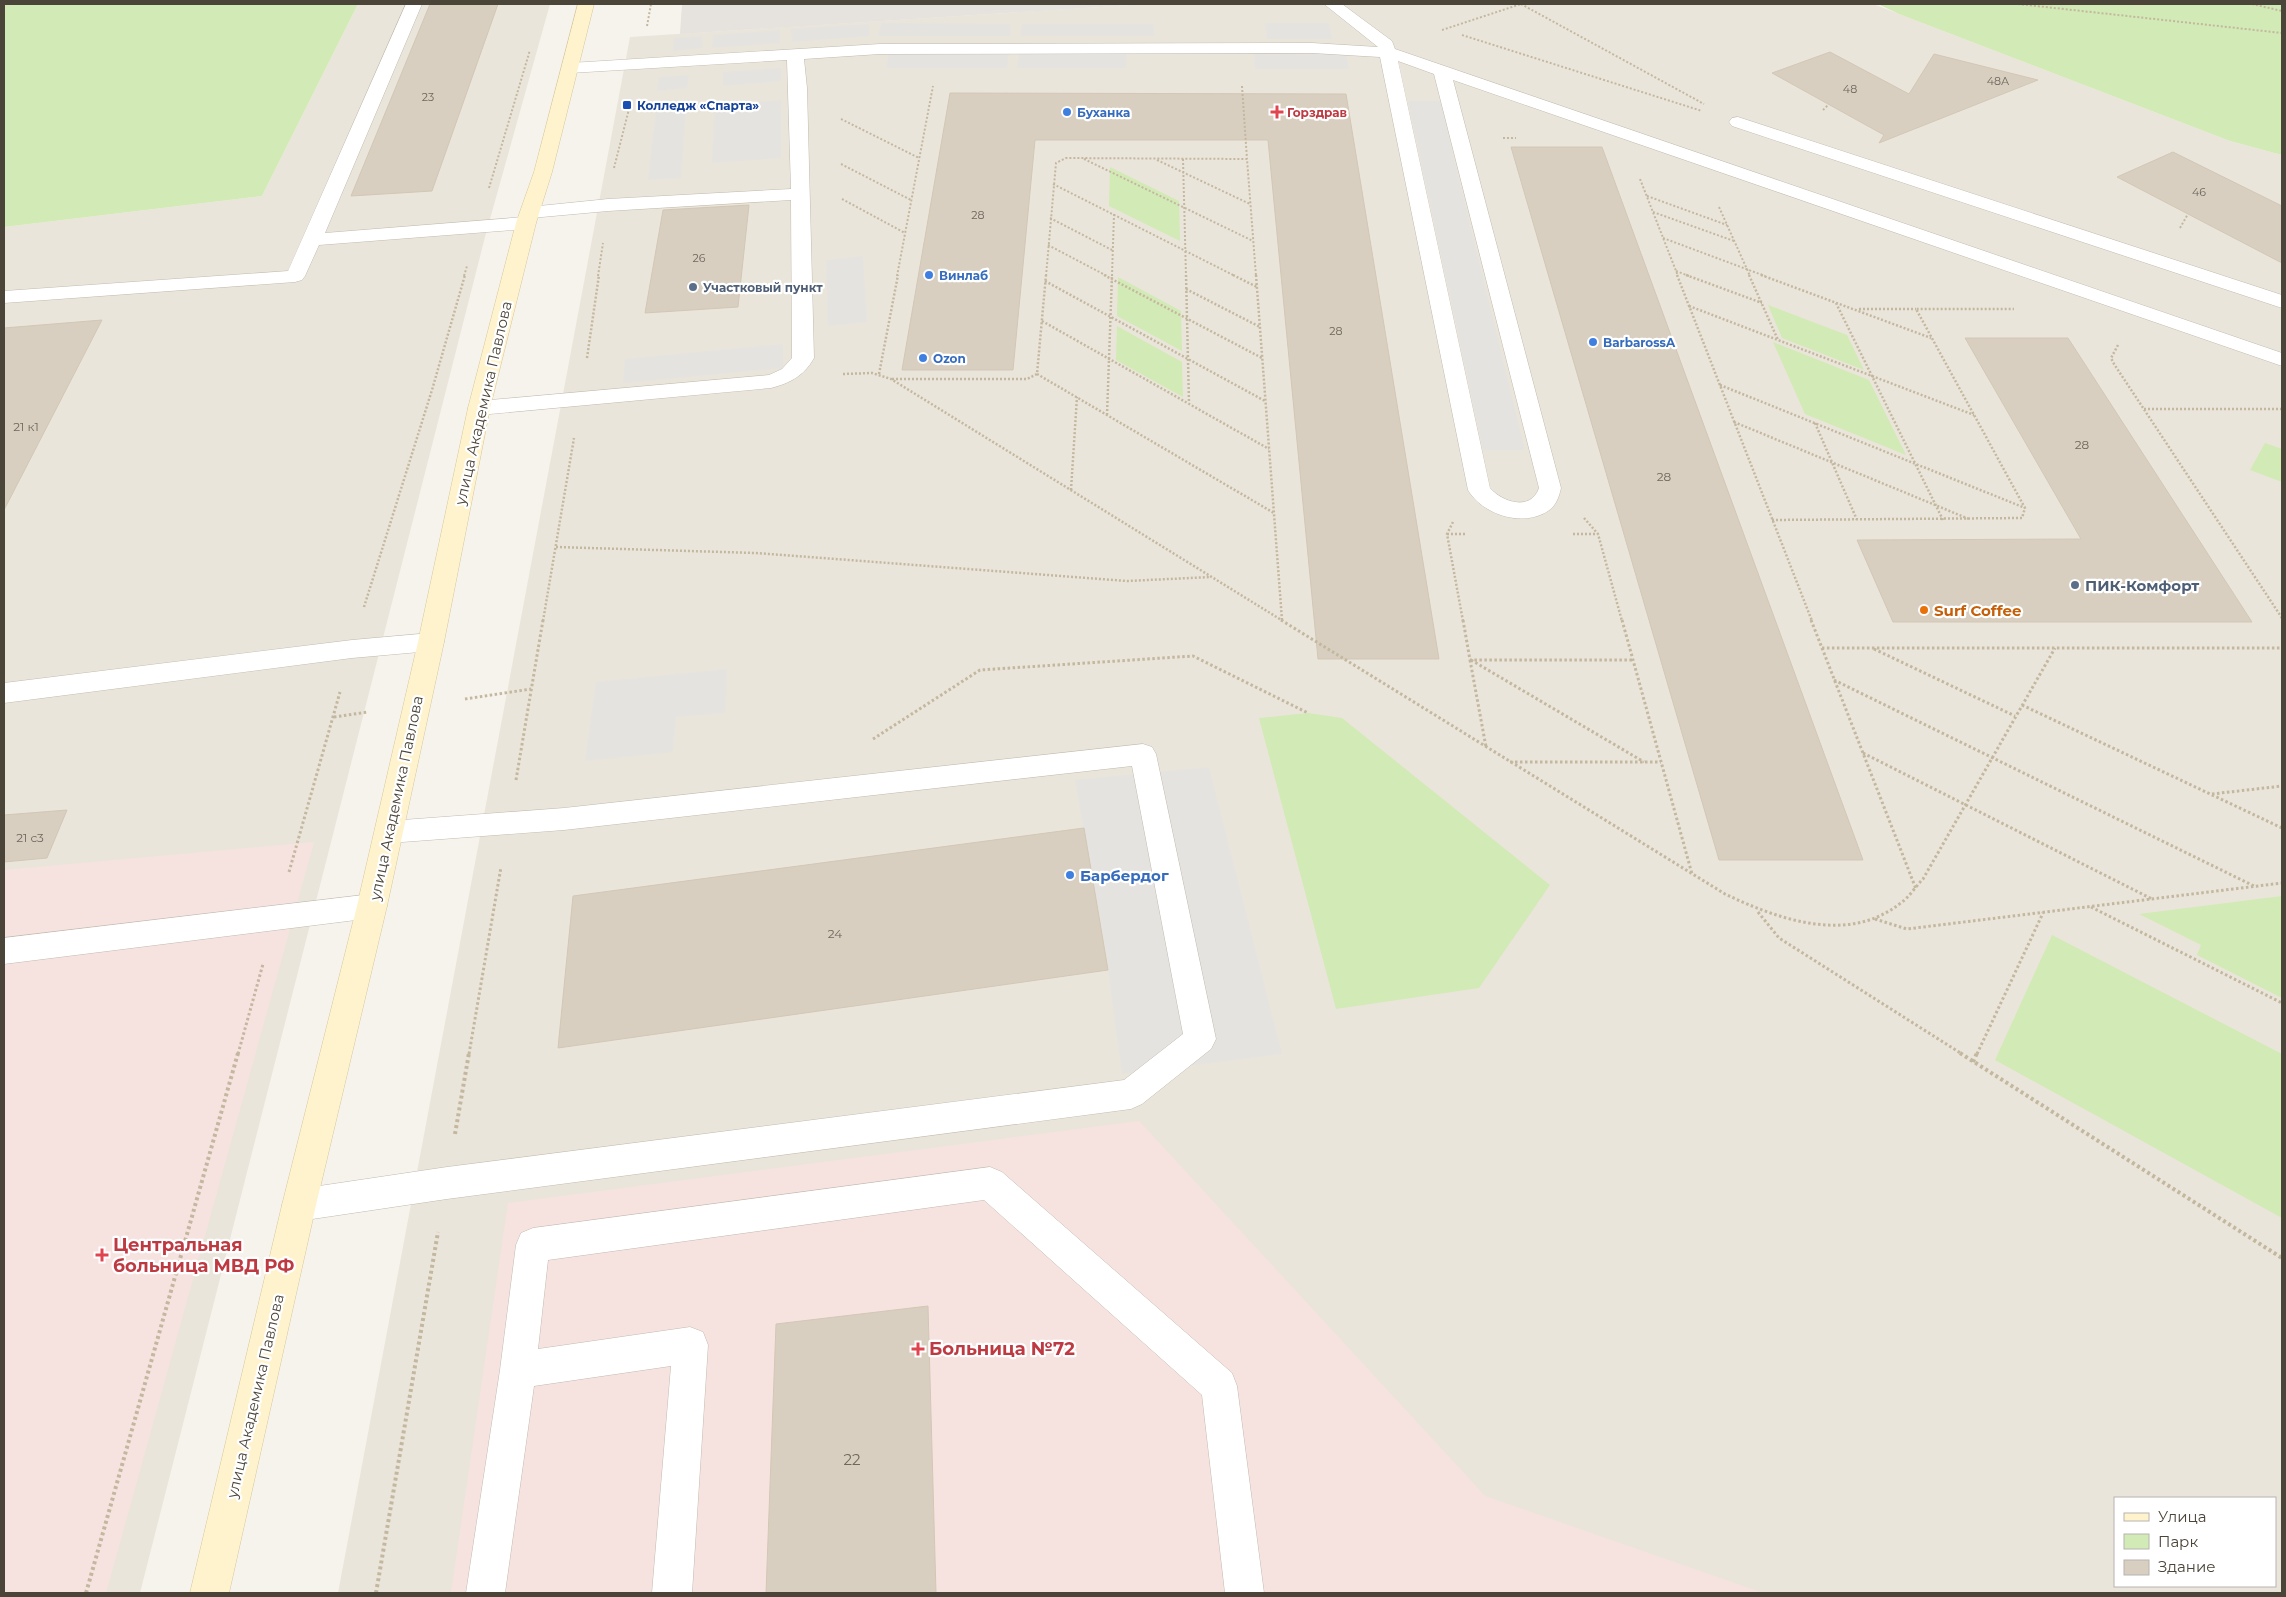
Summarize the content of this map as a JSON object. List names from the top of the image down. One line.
{"streets":{"street":["улица Академика Павлова"]},"places":{"transit":["Колледж «Спарта»"],"other":["Буханка","Винлаб","Участковый пункт","BarbarossA","Ozon","ПИК-Комфорт","Surf Coffee","Барбердог"],"health":["Горздрав","Центральная больница МВД РФ","Больница №72"]},"house_numbers":["48А","48","23","46","28","26","28","21 к1","28","28","21 с3","24","22"],"legend":["Улица","Парк","Здание"]}
